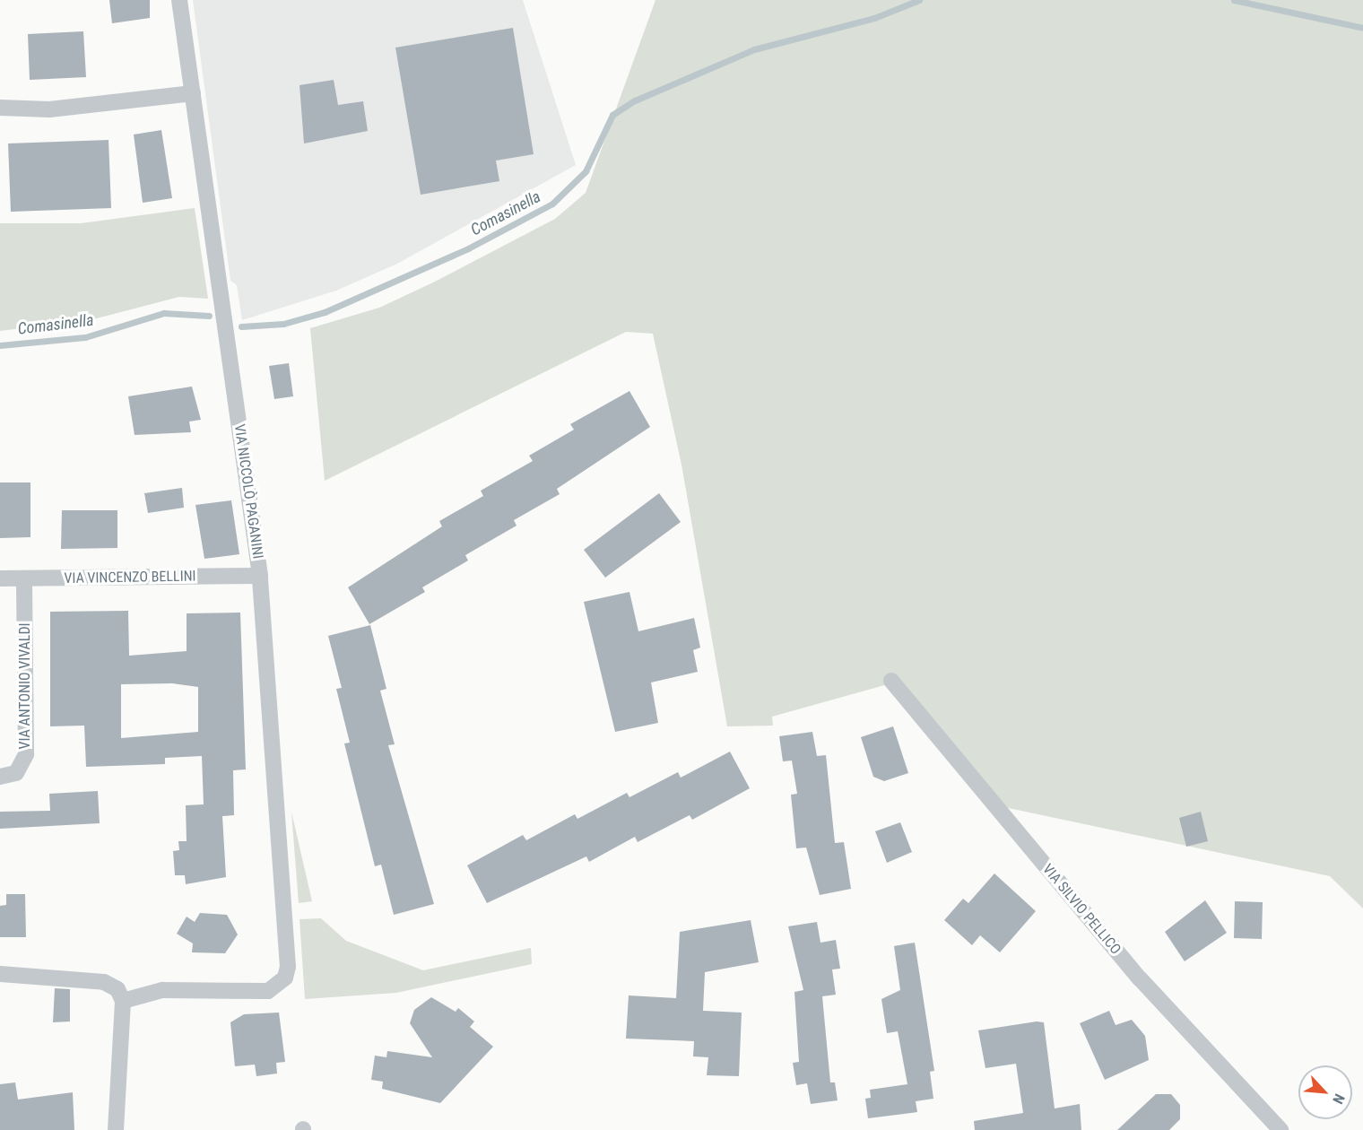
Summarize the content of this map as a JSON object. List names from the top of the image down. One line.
{"streets":{"street":["VIA NICCOLÒ PAGANINI","VIA VINCENZO BELLINI","VIA ANTONIO VIVALDI","VIA SILVIO PELLICO"]},"crossings":[["VIA NICCOLÒ PAGANINI","VIA VINCENZO BELLINI"],["VIA VINCENZO BELLINI","VIA ANTONIO VIVALDI"]],"water":["Comasinella"],"north":"bottom right"}
